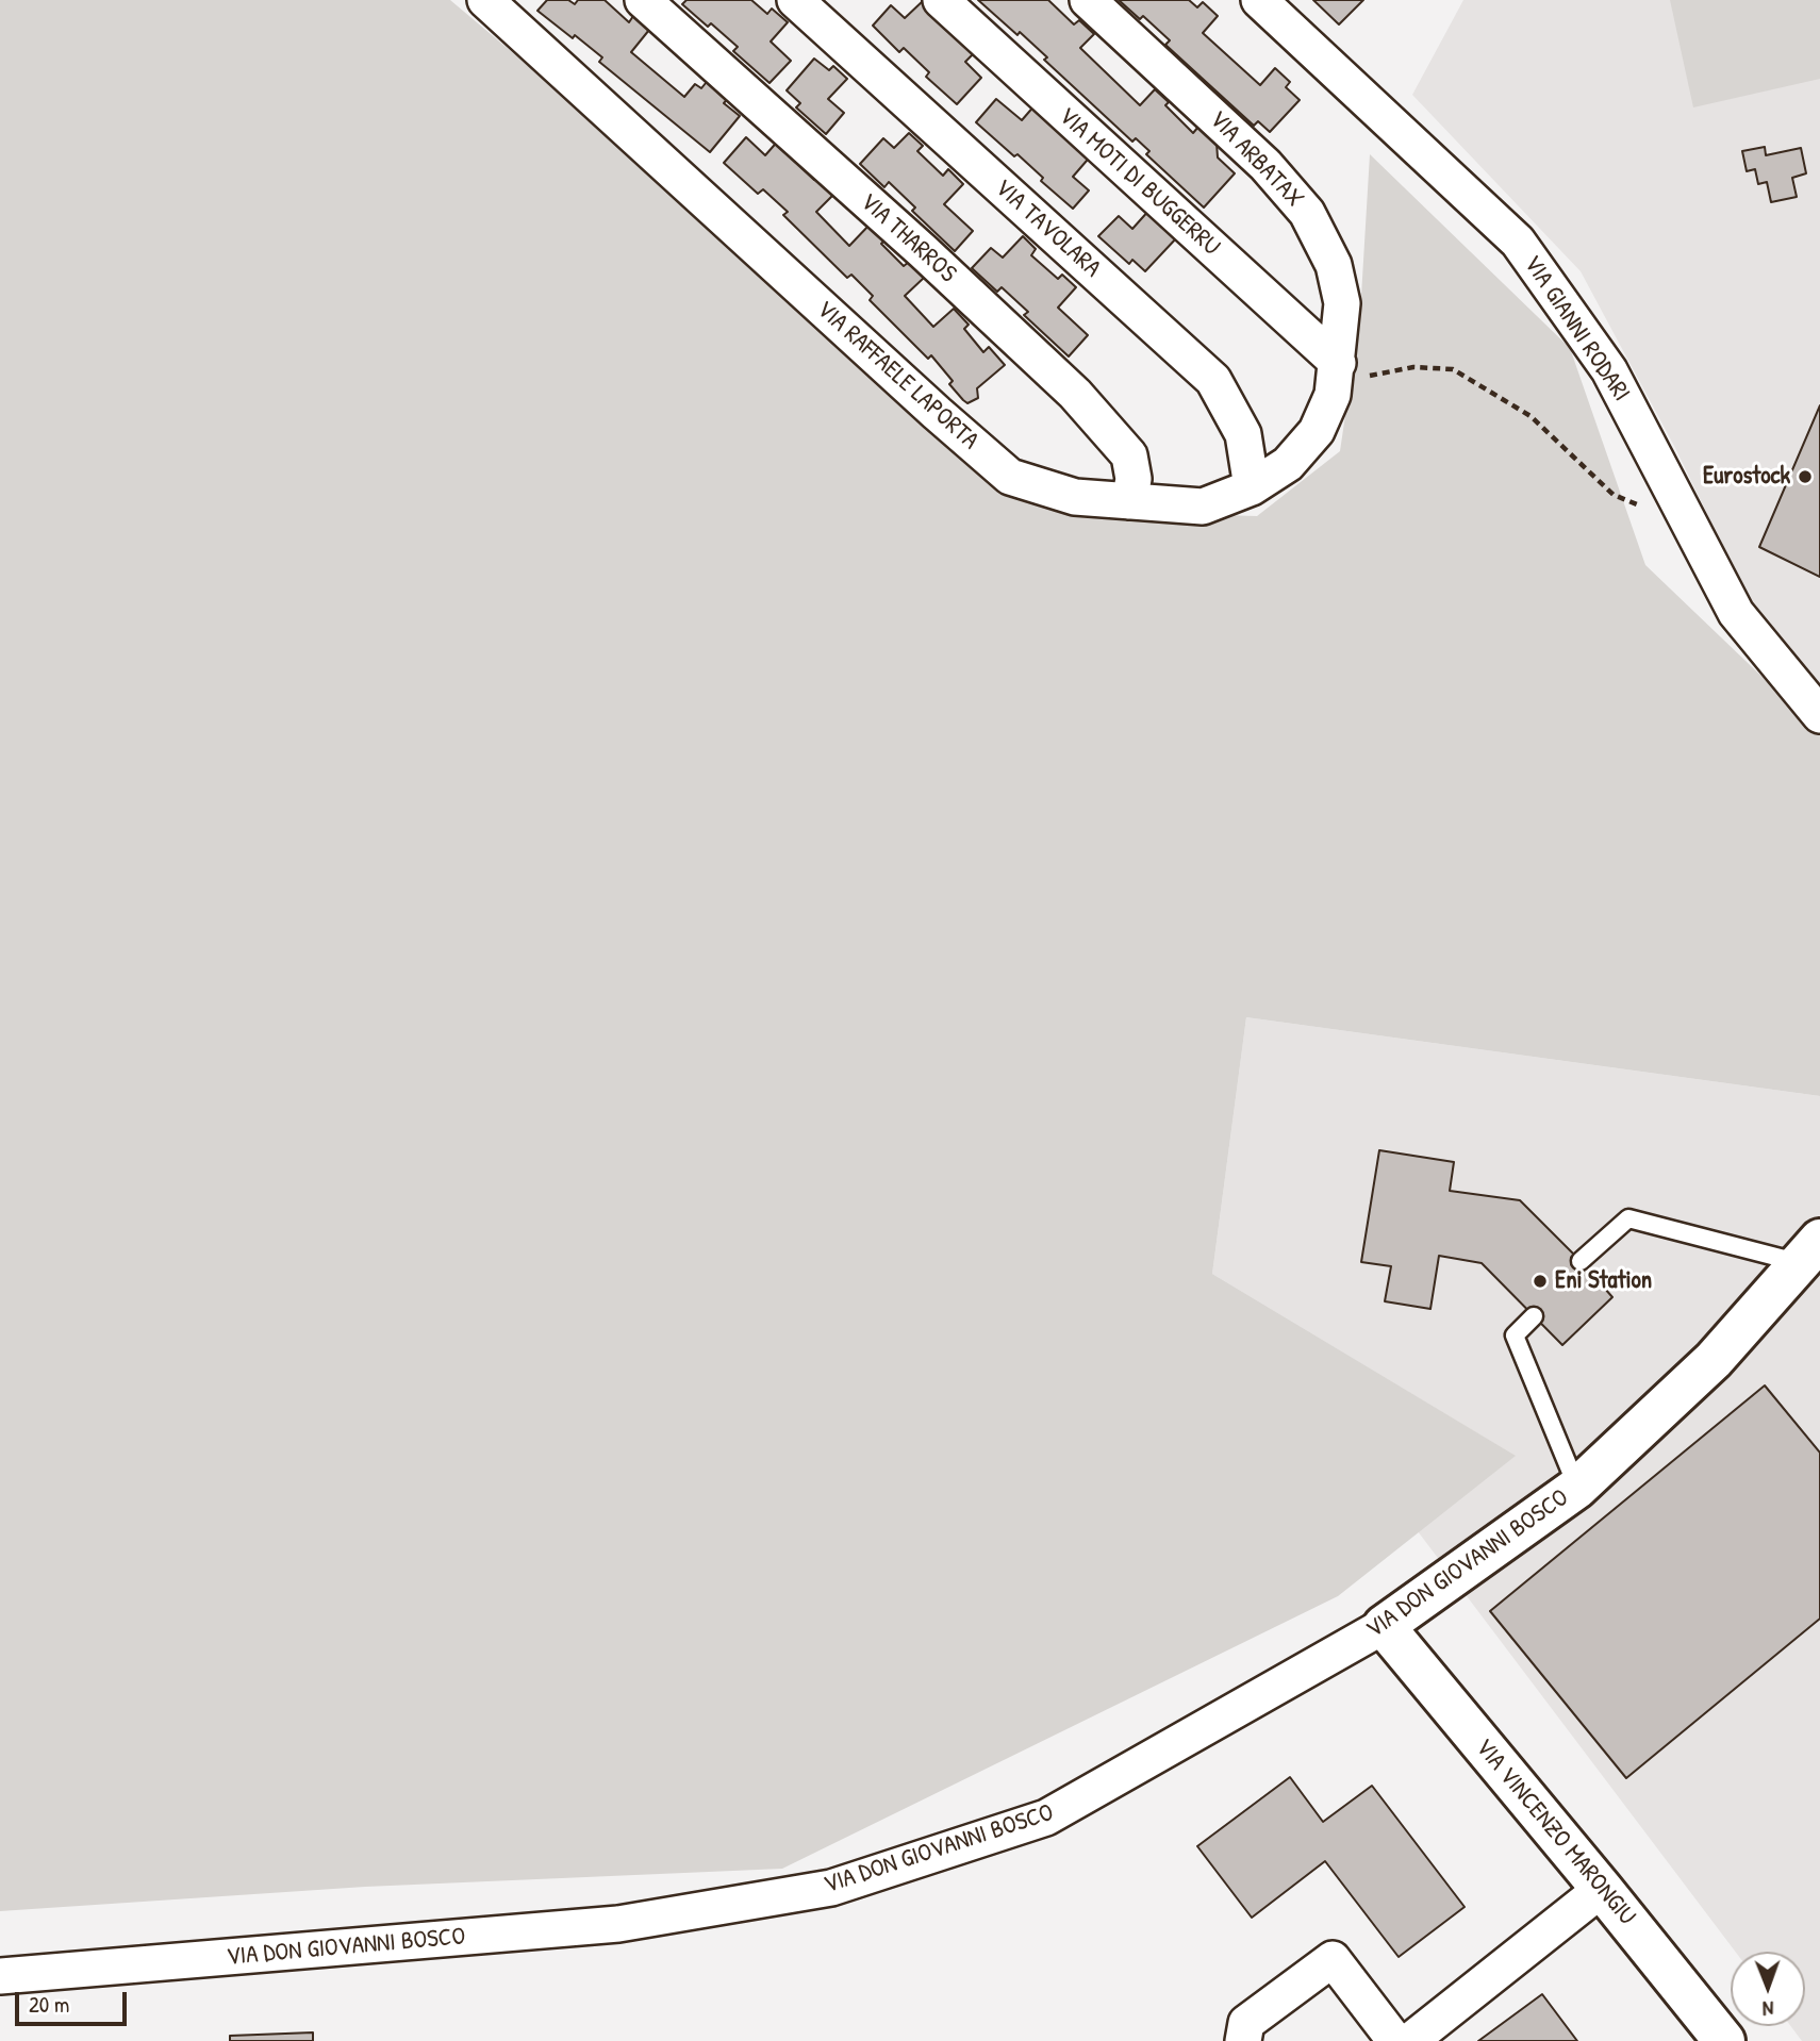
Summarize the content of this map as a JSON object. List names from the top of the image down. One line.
{"streets":{"main road":["VIA DON GIOVANNI BOSCO","VIA VINCENZO MARONGIU"],"street":["VIA ARBATAX","VIA MOTI DI BUGGERRU","VIA TAVOLARA","VIA THARROS","VIA GIANNI RODARI","VIA RAFFAELE LAPORTA"]},"crossings":[["VIA ARBATAX","VIA MOTI DI BUGGERRU"],["VIA ARBATAX","VIA RAFFAELE LAPORTA"],["VIA MOTI DI BUGGERRU","VIA RAFFAELE LAPORTA"],["VIA TAVOLARA","VIA RAFFAELE LAPORTA"],["VIA THARROS","VIA RAFFAELE LAPORTA"],["VIA DON GIOVANNI BOSCO","VIA VINCENZO MARONGIU"]],"places":["Eurostock","Eni Station"],"scale_bar":"20 m","north":"bottom"}
